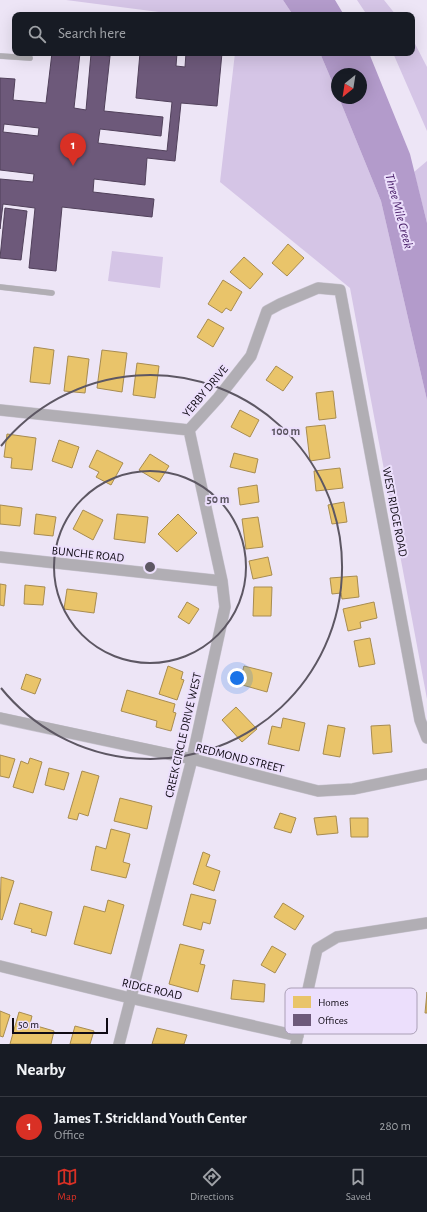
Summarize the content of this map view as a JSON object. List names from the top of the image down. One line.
{"streets":{"street":["YERBY DRIVE","WEST RIDGE ROAD","BUNCHE ROAD","CREEK CIRCLE DRIVE WEST","REDMOND STREET","RIDGE ROAD"]},"crossings":[["YERBY DRIVE","WEST RIDGE ROAD"],["YERBY DRIVE","CREEK CIRCLE DRIVE WEST"],["BUNCHE ROAD","CREEK CIRCLE DRIVE WEST"],["CREEK CIRCLE DRIVE WEST","REDMOND STREET"],["CREEK CIRCLE DRIVE WEST","RIDGE ROAD"]],"water":["Three Mile Creek"],"legend":["Homes","Offices"],"scale_bar":"50 m","north":"bottom left","page":{"search":"Search here","pins":"1","scale":"50 m","heading":"Nearby","list":[{"mark":"1","name":"James T. Strickland Youth Center","note":"Office","value":"280 m"}],"nav":["Map","Directions","Saved"]},"rings":["100 m","50 m"]}
